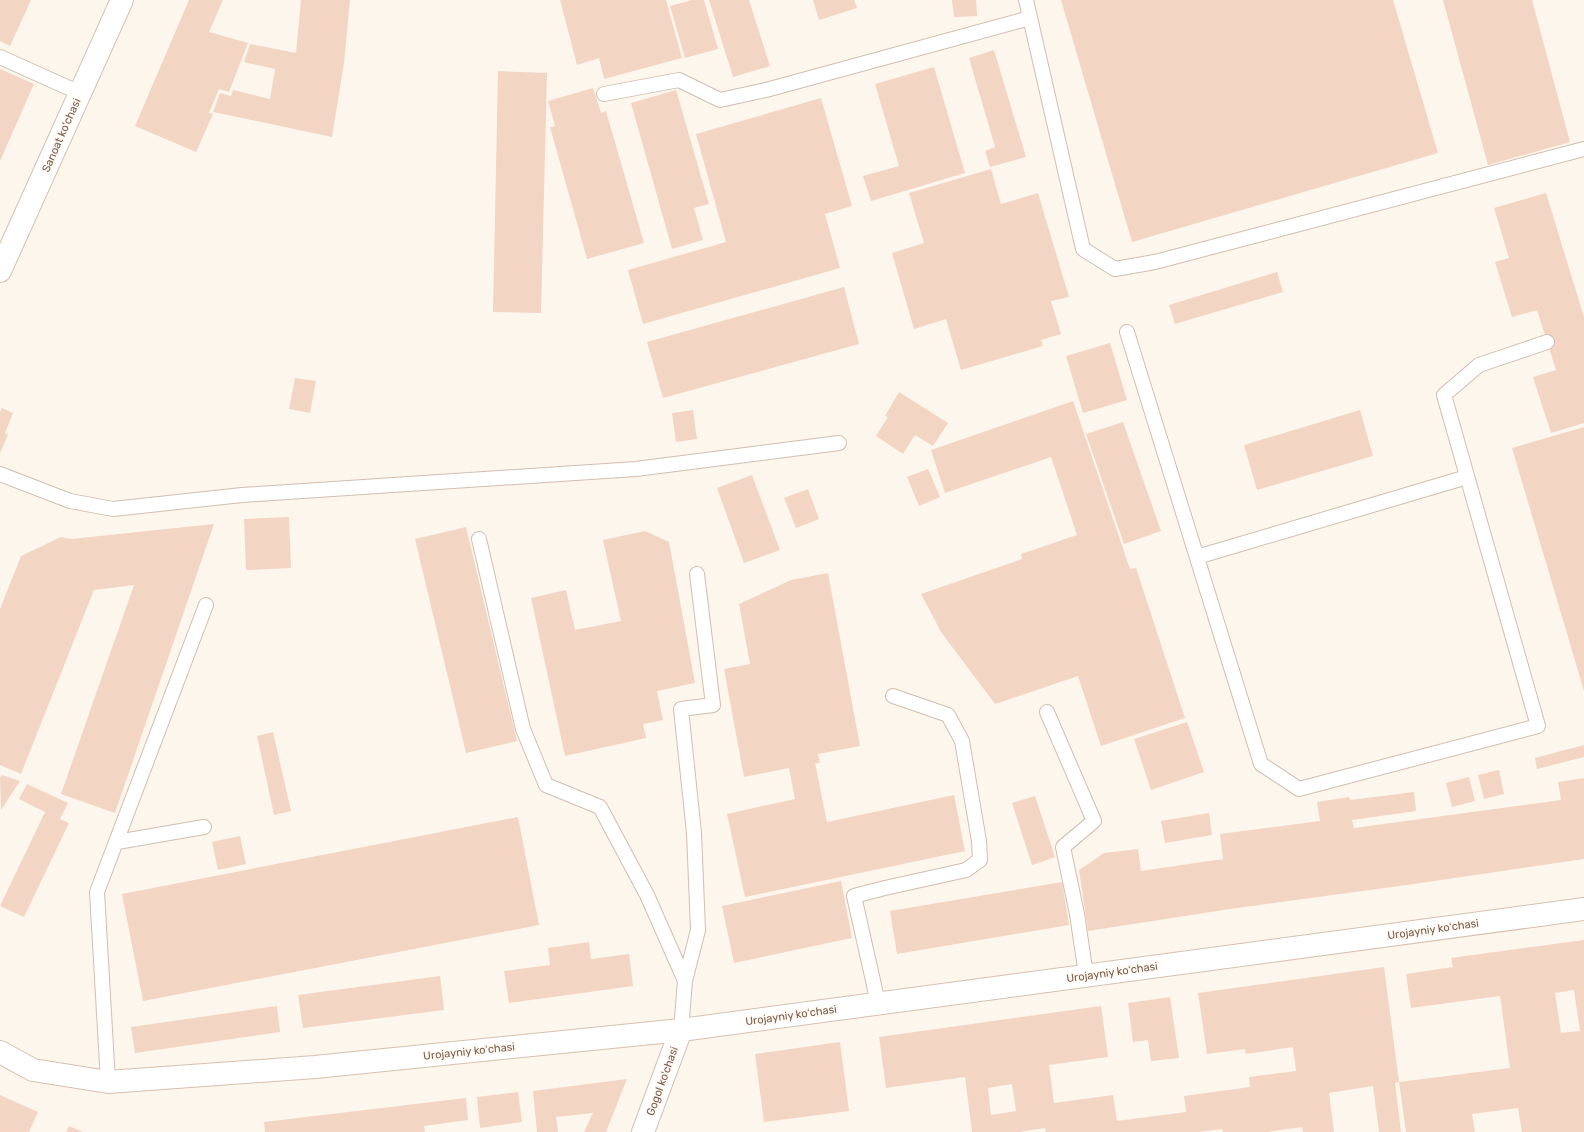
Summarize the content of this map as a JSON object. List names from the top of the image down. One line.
{"streets":{"main road":["Sanoat ko'chasi","Urоjayniy koʻchasi","Gogol ko'chasi"]},"crossings":[["Urоjayniy koʻchasi","Gogol ko'chasi"]]}
